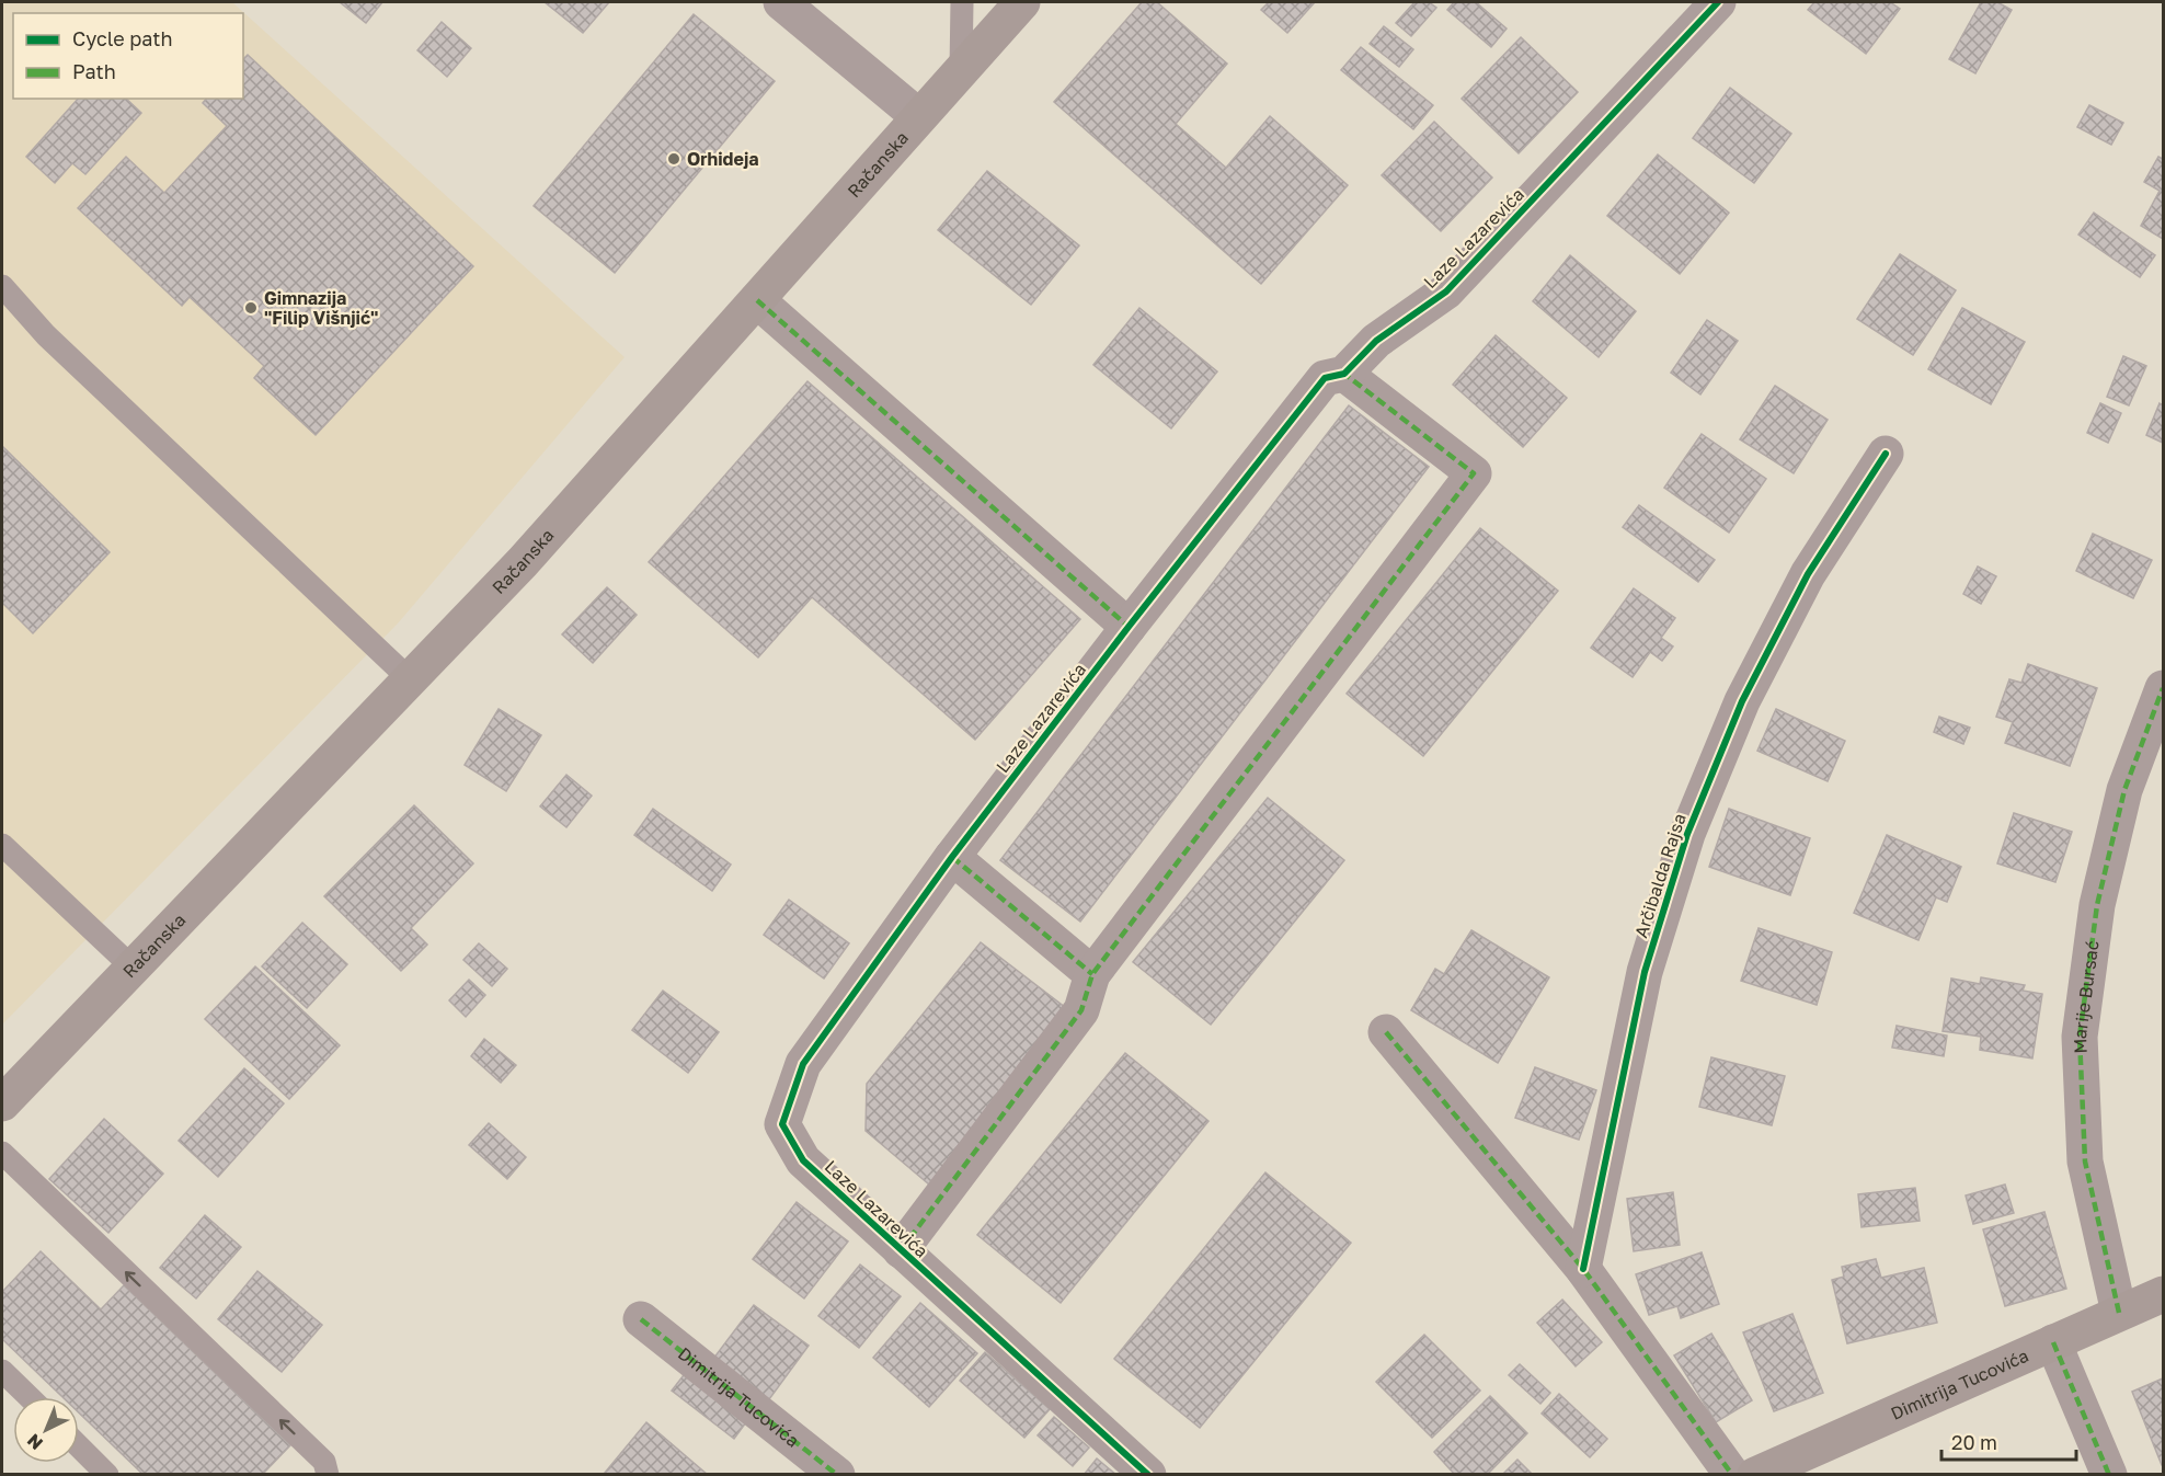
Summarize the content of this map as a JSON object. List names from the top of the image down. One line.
{"streets":{"main road":["Račanska","Dimitrija Tucovića"],"street":["Laze Lazarevića","Arčibalda Rajsa","Marije Bursać"]},"crossings":[["Marije Bursać","Dimitrija Tucovića"]],"places":["Orhideja","Gimnazija \"Filip Višnjić\""],"legend":["Cycle path","Path"],"scale_bar":"20 m","north":"bottom left"}
